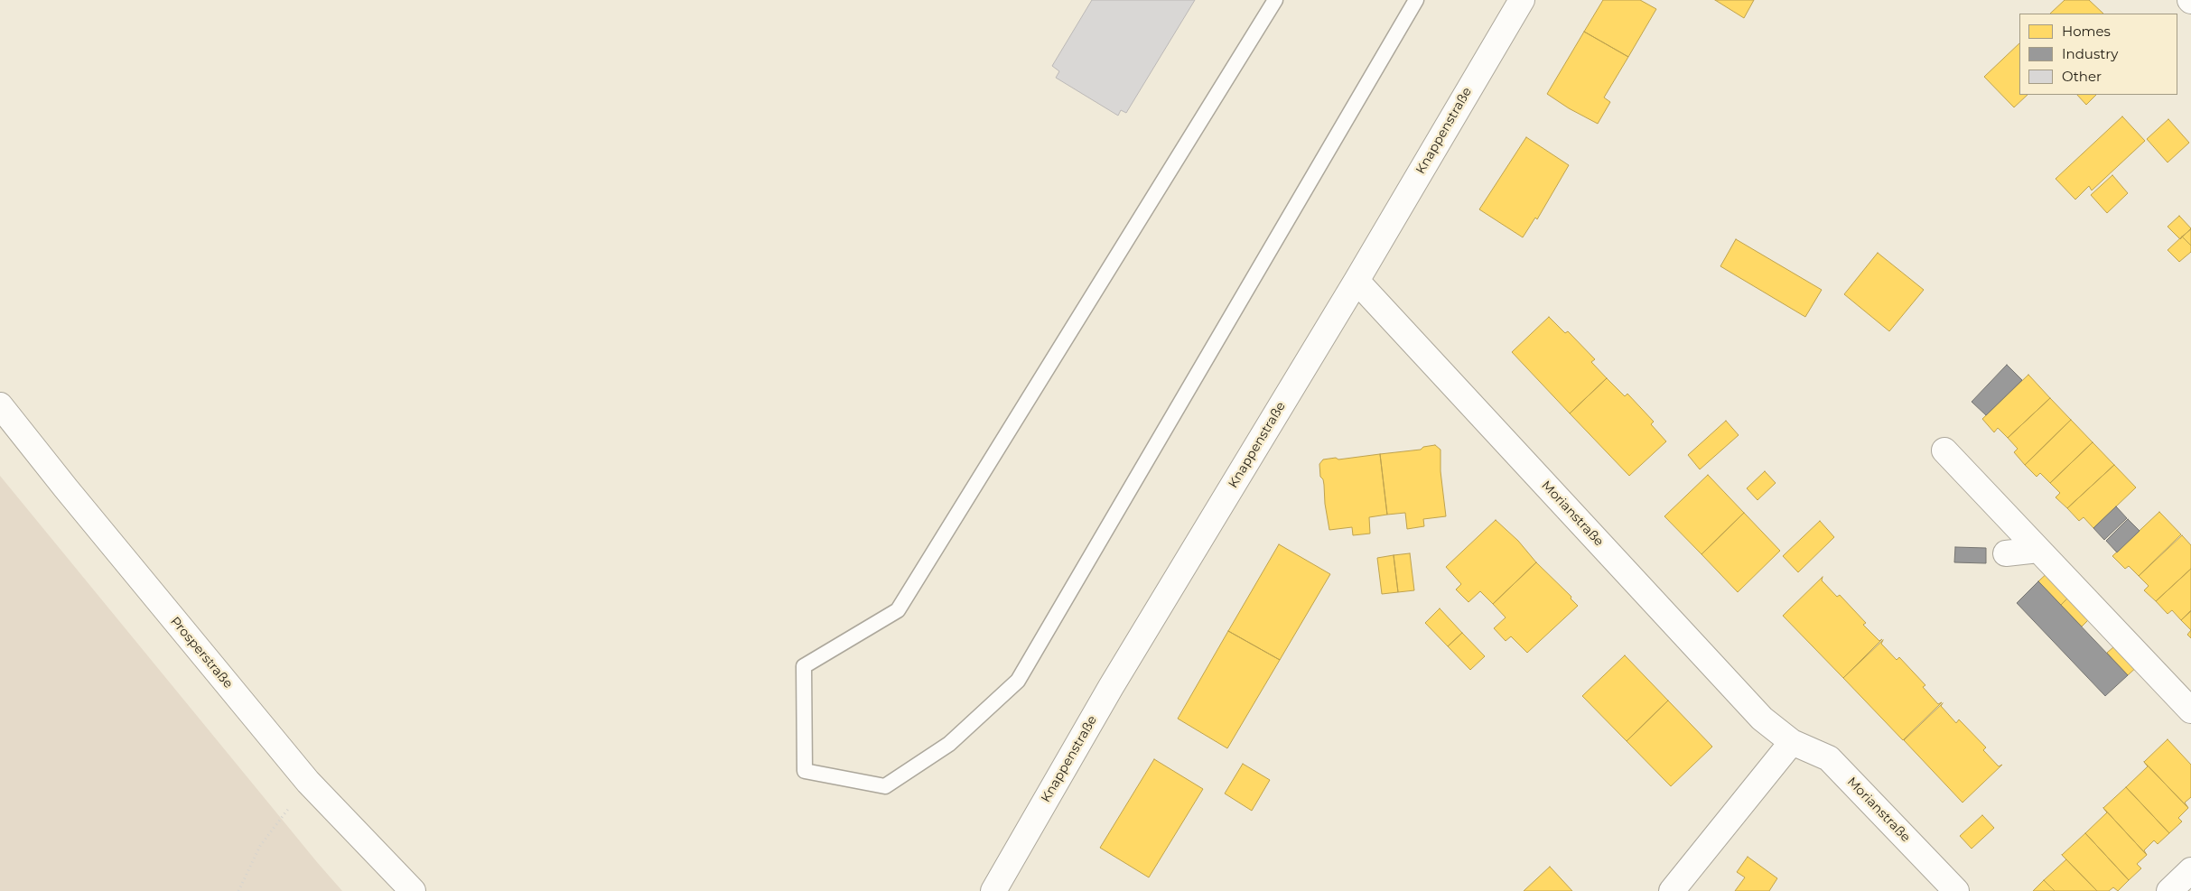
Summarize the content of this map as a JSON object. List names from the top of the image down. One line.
{"streets":{"street":["Knappenstraße","Morianstraße","Prosperstraße"]},"crossings":[["Knappenstraße","Morianstraße"]],"legend":["Homes","Industry","Other"]}
